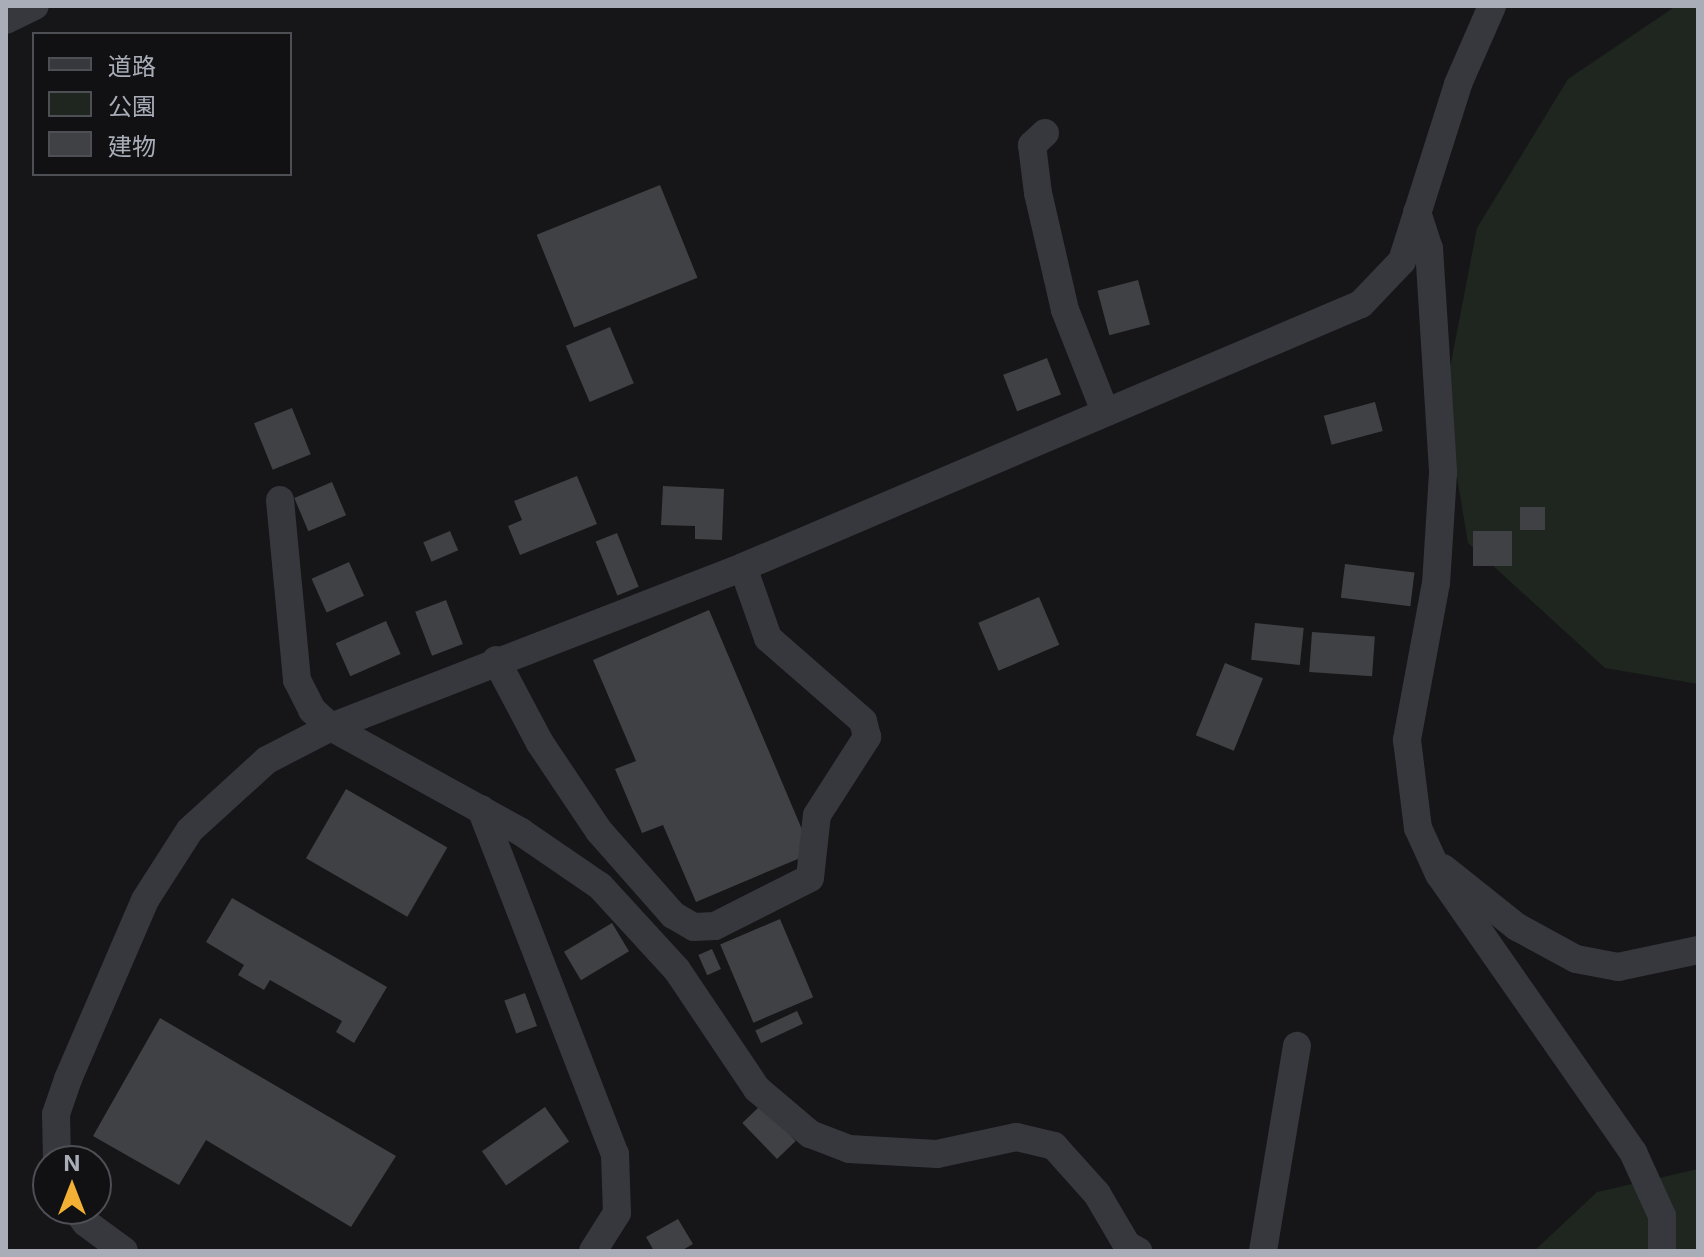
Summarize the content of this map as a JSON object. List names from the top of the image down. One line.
{"legend":["道路","公園","建物"],"north":"top"}
